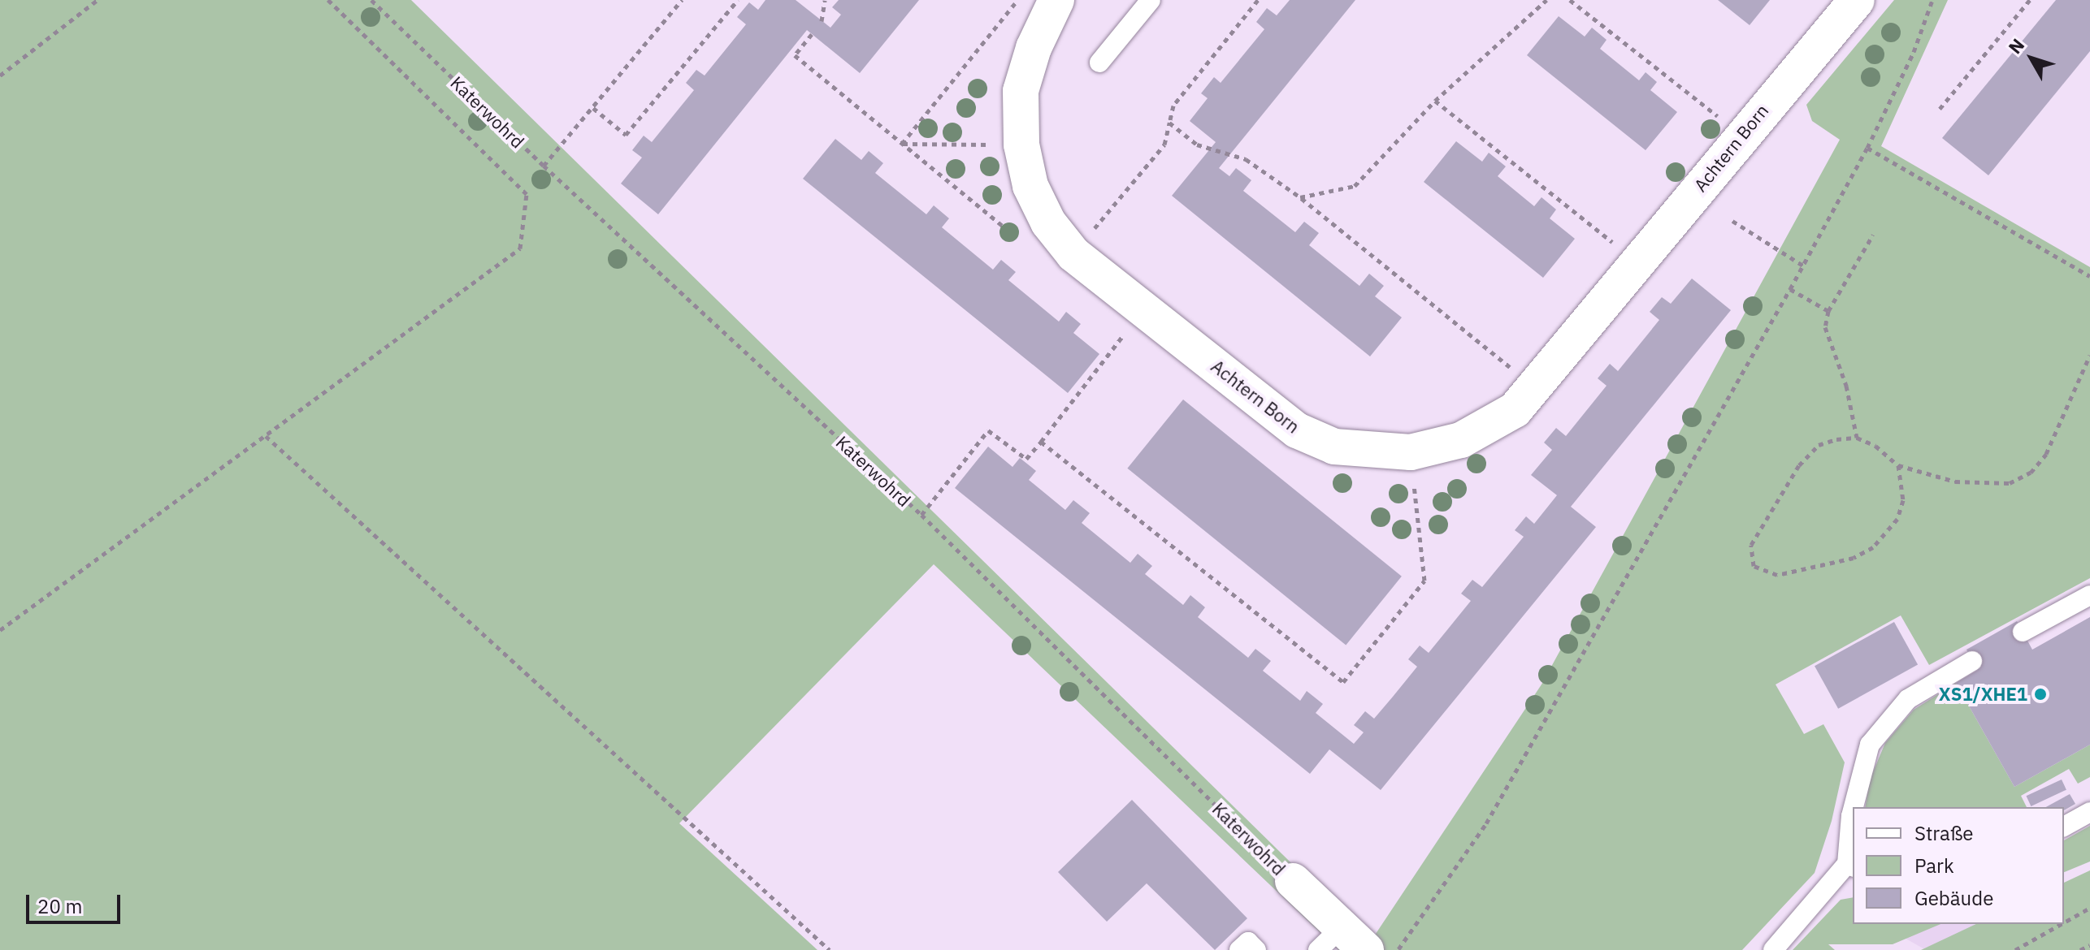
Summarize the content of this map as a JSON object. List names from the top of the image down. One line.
{"streets":{"street":["Katerwohrd","Achtern Born"]},"places":["XS1/XHE1"],"legend":["Straße","Park","Gebäude"],"scale_bar":"20 m","north":"top left"}
